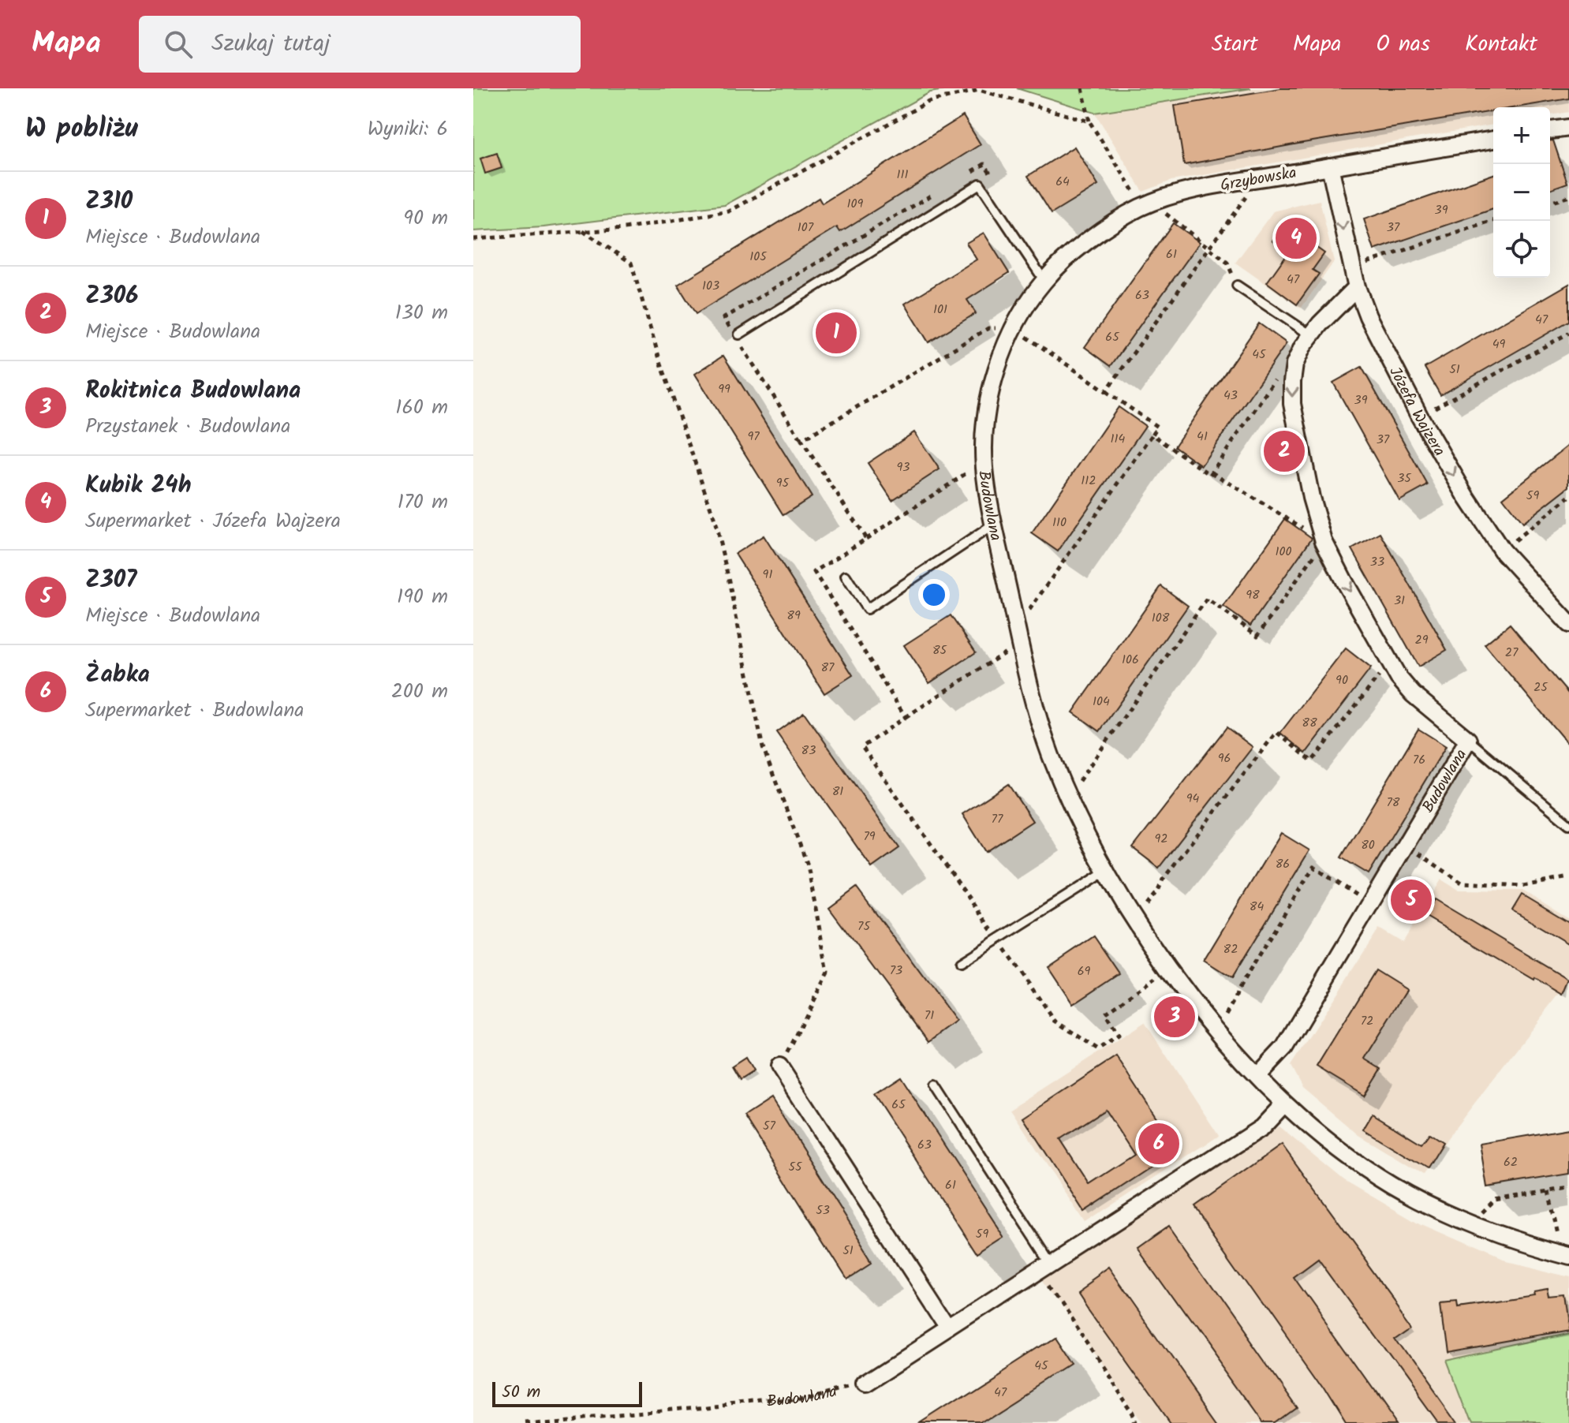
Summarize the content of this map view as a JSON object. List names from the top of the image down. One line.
{"streets":{"street":["Grzybowska","Józefa Wajzera","Budowlana"]},"crossings":[["Grzybowska","Józefa Wajzera"],["Grzybowska","Budowlana"],["Józefa Wajzera","Budowlana"]],"one_way":["Józefa Wajzera"],"house_numbers":["111","64","109","39","107","37","61","105","47","103","63","101","47","65","49","45","51","99","43","39","97","41","114","37","93","35","112","95","59","110","100","33","91","98","31","89","108","29","85","27","106","87","90","25","104","88","83","96","76","81","94","78","77","79","92","80","86","84","75","82","73","69","71","72","65","57","63","62","55","61","53","59","51","45","47"],"scale_bar":"50 m","page":{"header":"Mapa","search":"Szukaj tutaj","nav":["Start","Mapa","O nas","Kontakt"],"heading":["W pobliżu","Wyniki: 6"],"map_buttons":["+","−"],"list":[{"mark":"1","name":"Z310","note":"Miejsce · Budowlana","value":"90 m"},{"mark":"2","name":"Z306","note":"Miejsce · Budowlana","value":"130 m"},{"mark":"3","name":"Rokitnica Budowlana","note":"Przystanek · Budowlana","value":"160 m"},{"mark":"4","name":"Kubik 24h","note":"Supermarket · Józefa Wajzera","value":"170 m"},{"mark":"5","name":"Z307","note":"Miejsce · Budowlana","value":"190 m"},{"mark":"6","name":"Żabka","note":"Supermarket · Budowlana","value":"200 m"}],"pins":["4","1","2","5","3","6"],"scale":"50 m"}}
